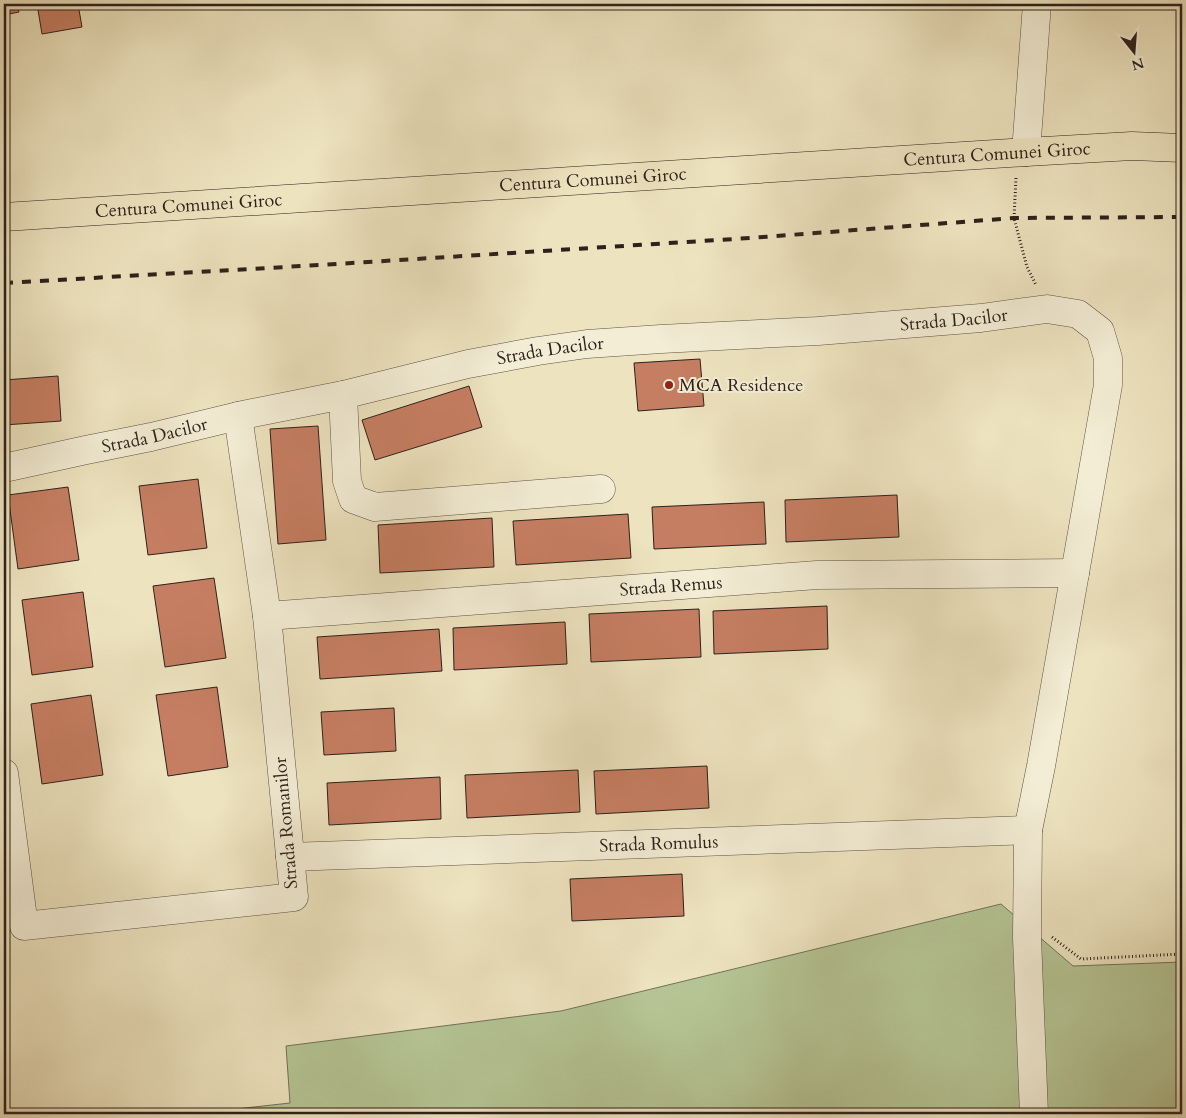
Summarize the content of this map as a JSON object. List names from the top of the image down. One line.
{"streets":{"main road":["Centura Comunei Giroc"],"street":["Strada Dacilor","Strada Remus","Strada Romanilor","Strada Romulus"]},"crossings":[["Strada Dacilor","Strada Remus"],["Strada Dacilor","Strada Romanilor"],["Strada Remus","Strada Romanilor"],["Strada Romanilor","Strada Romulus"]],"places":["MCA Residence"],"north":"bottom"}
